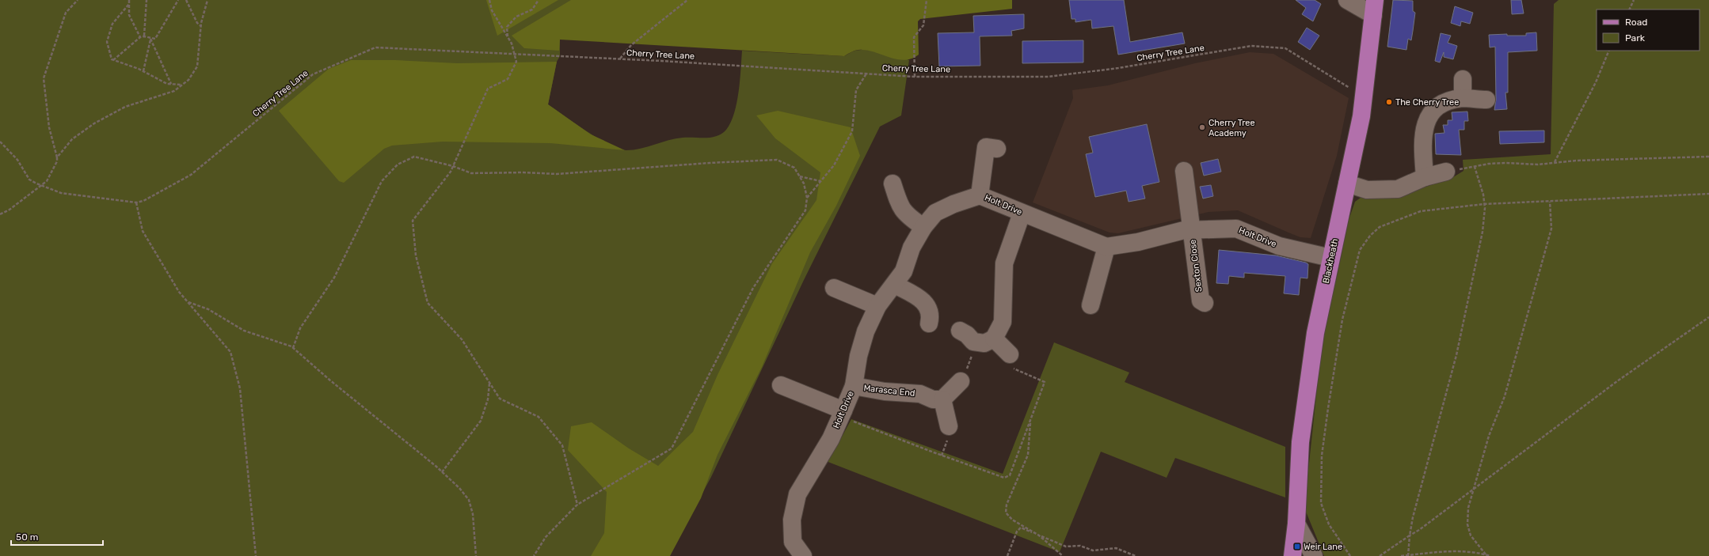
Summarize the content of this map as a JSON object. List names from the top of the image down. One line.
{"streets":{"main road":["Blackheath"],"street":["Holt Drive","Sexton Close","Marasca End"],"path":["Cherry Tree Lane"]},"crossings":[["Cherry Tree Lane","Blackheath"],["Holt Drive","Blackheath"],["Holt Drive","Sexton Close"],["Holt Drive","Marasca End"]],"places":{"other":["The Cherry Tree","Cherry Tree Academy"],"transit":["Weir Lane"]},"legend":["Road","Park"],"scale_bar":"50 m"}
